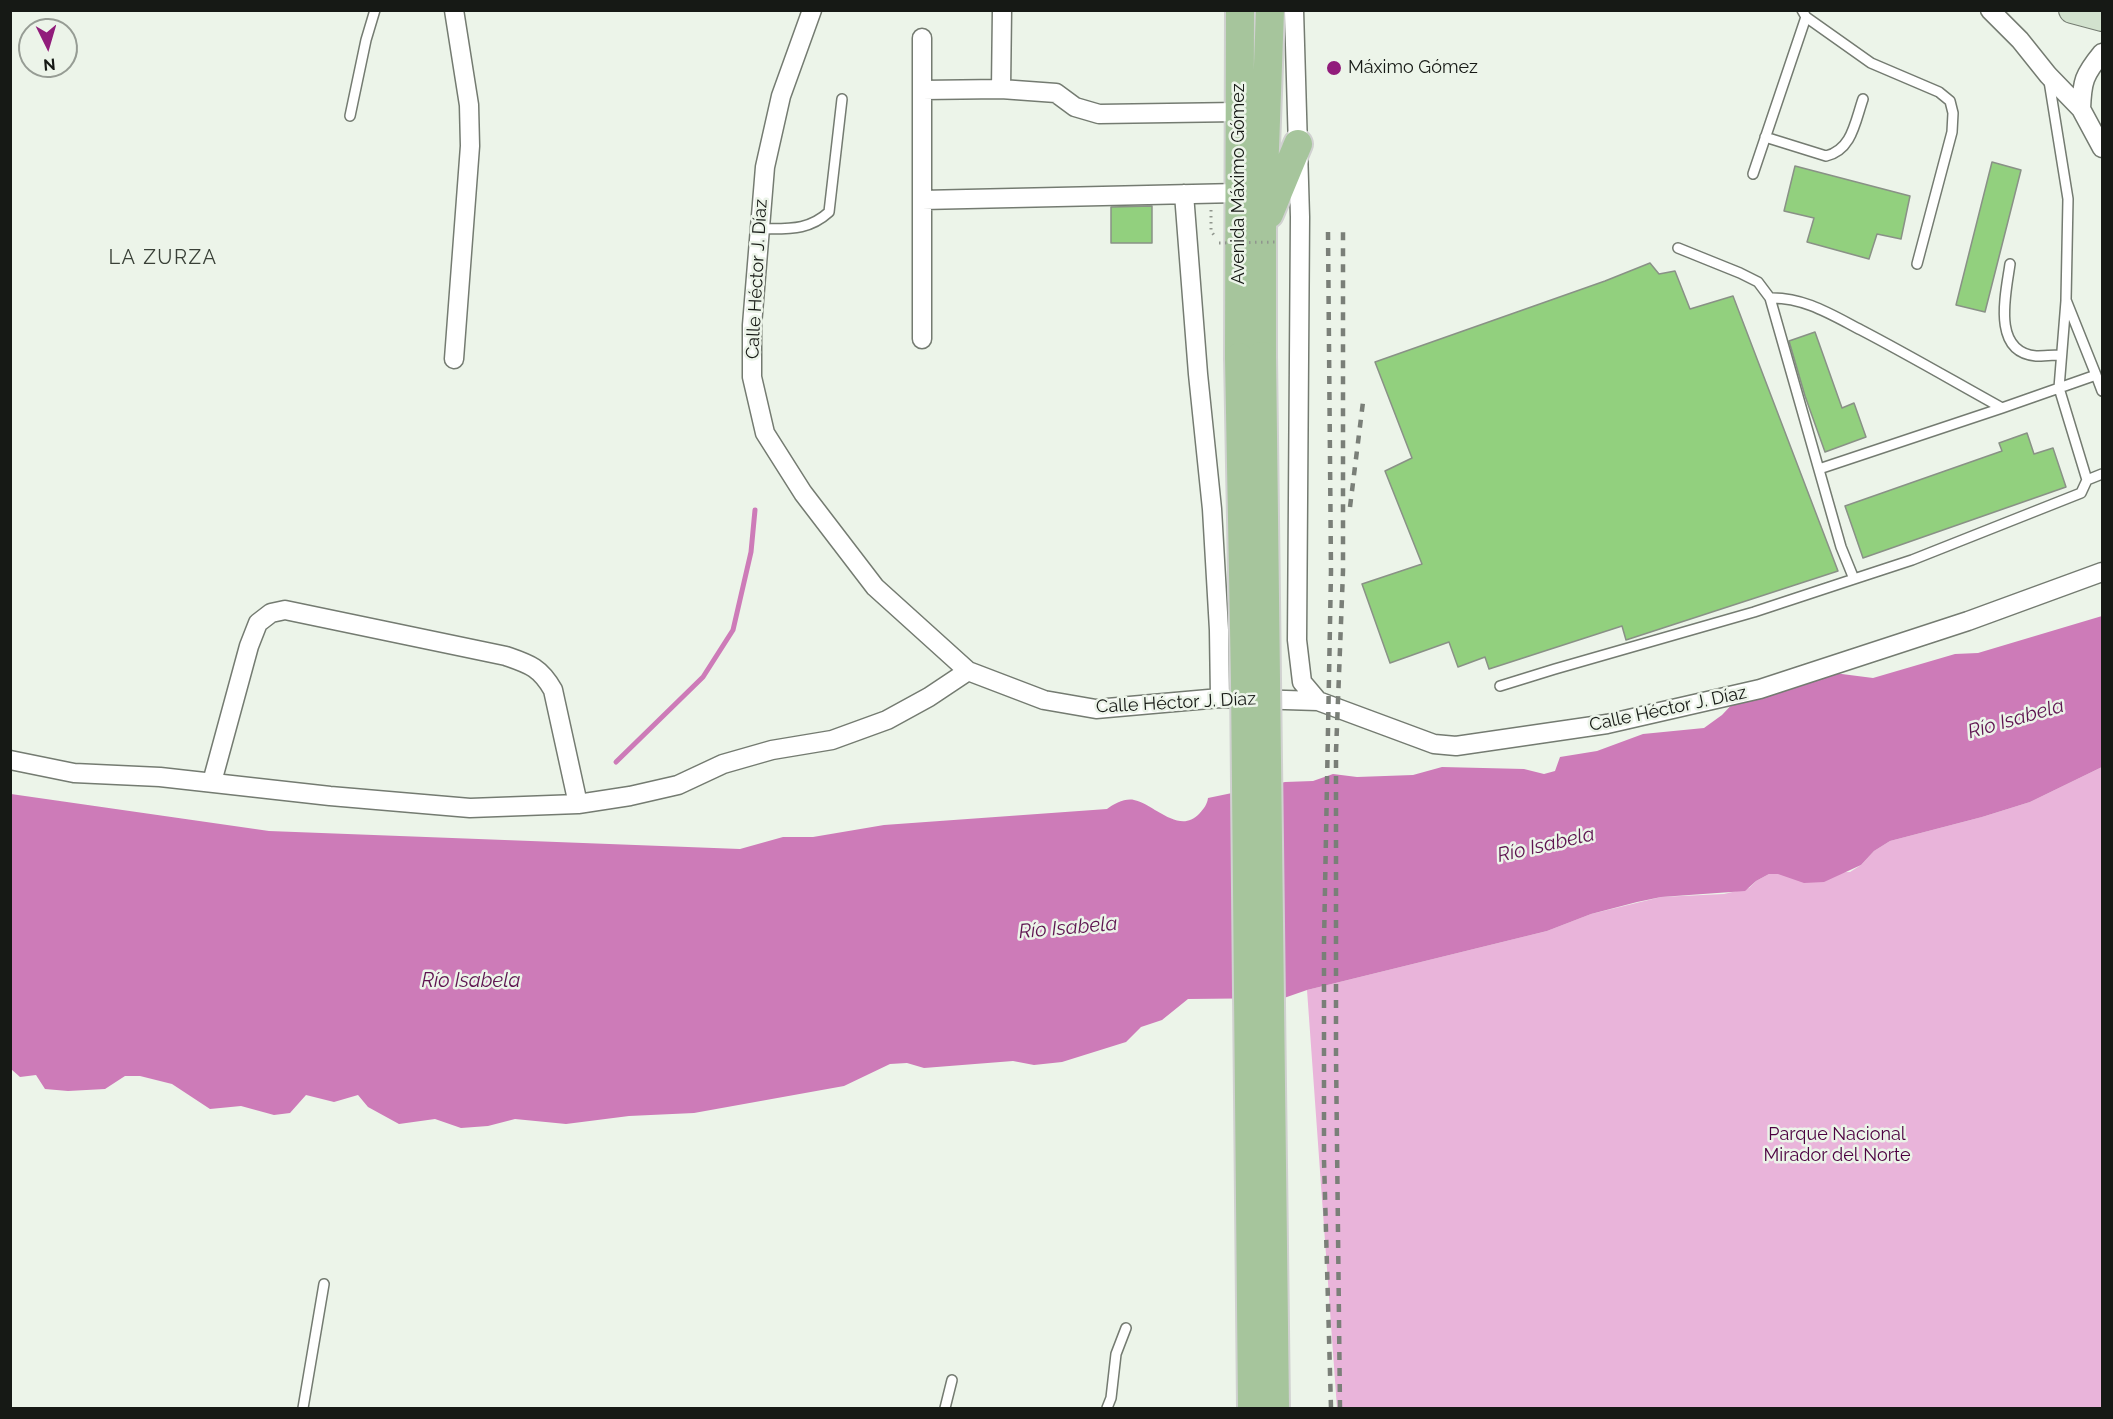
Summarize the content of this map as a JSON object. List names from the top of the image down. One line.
{"streets":{"main road":["Avenida Máximo Gómez"],"street":["Calle Héctor J. Díaz"]},"districts":["LA ZURZA"],"water":["Río Isabela"],"parks":["Parque Nacional Mirador del Norte"],"places":["Máximo Gómez"],"north":"bottom"}
